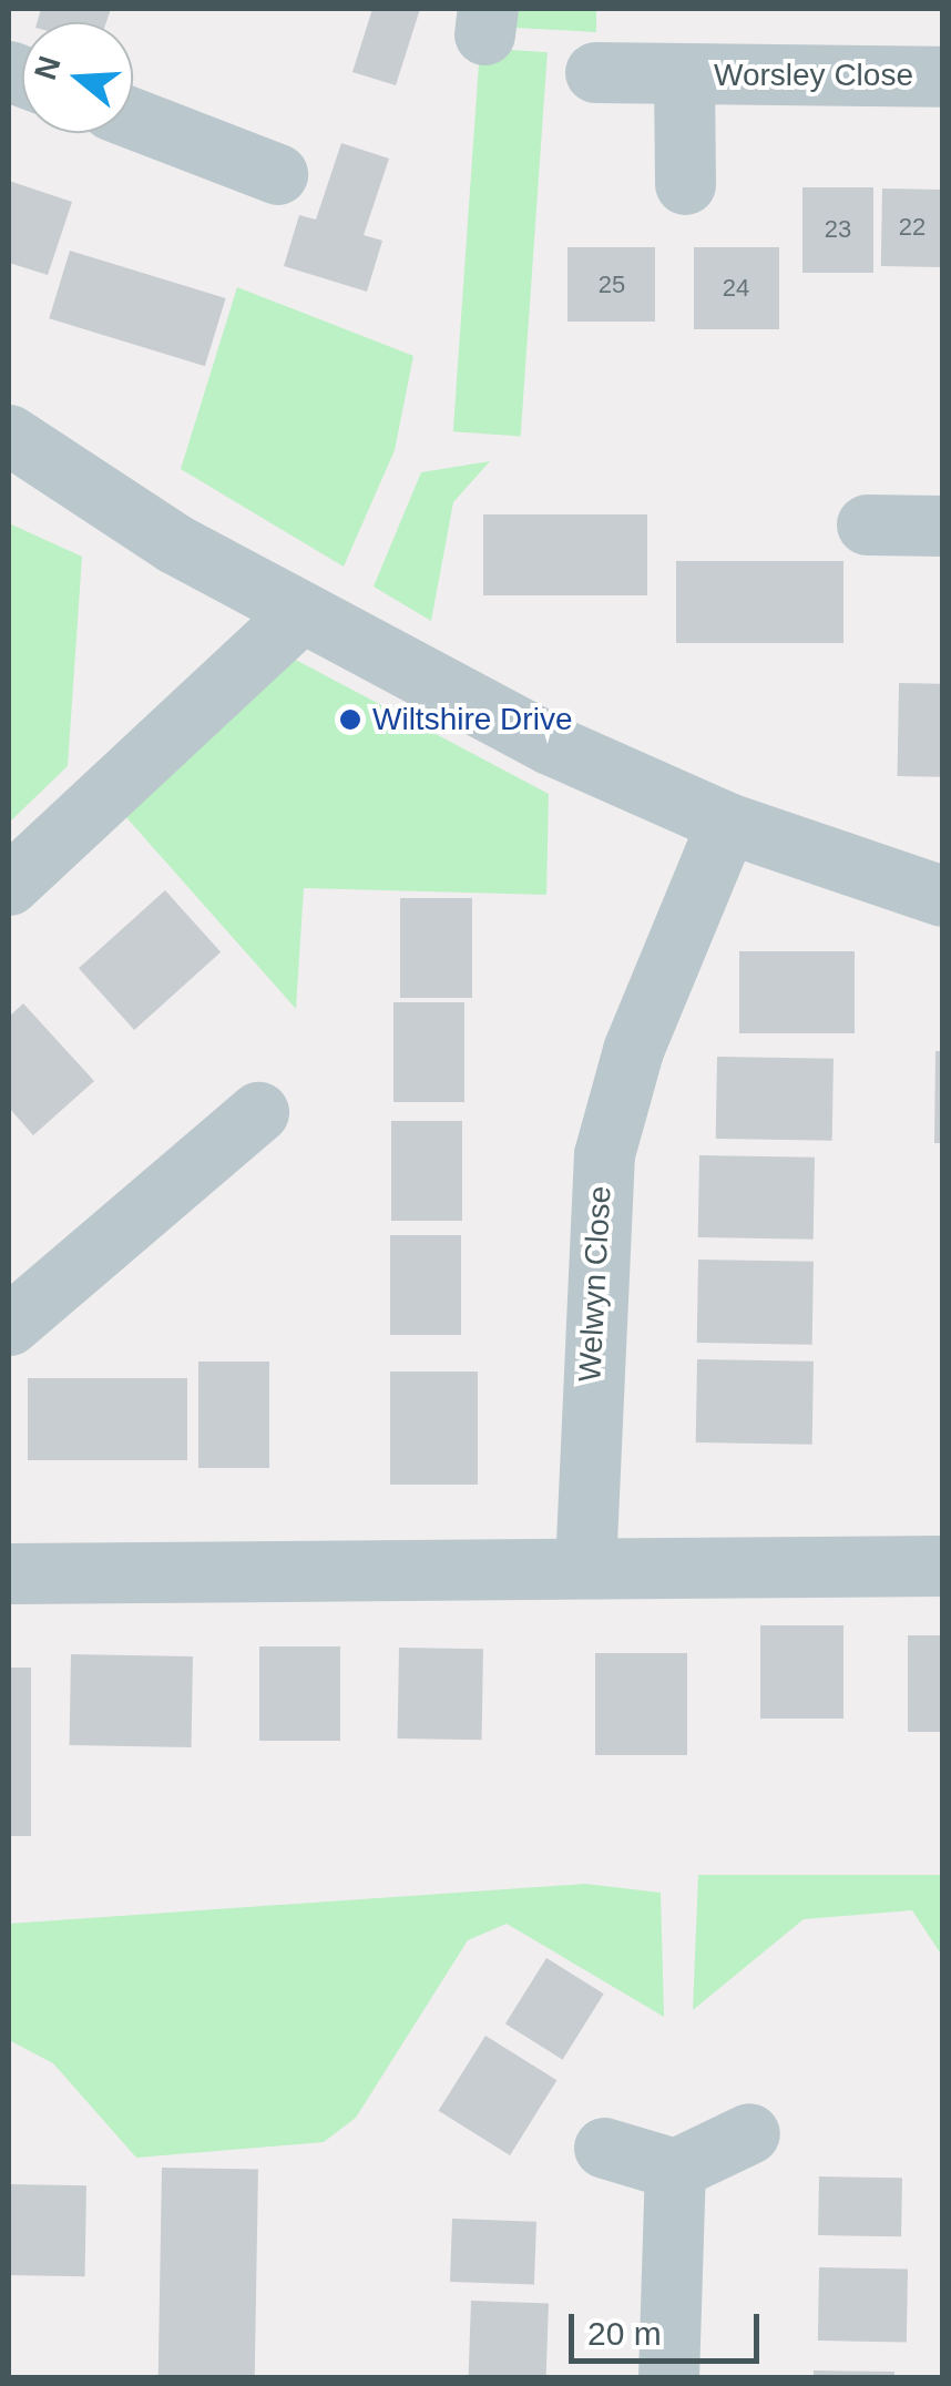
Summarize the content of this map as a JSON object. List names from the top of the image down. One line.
{"streets":{"street":["Worsley Close","Welwyn Close"]},"places":["Wiltshire Drive"],"house_numbers":["22","23","25","24"],"scale_bar":"20 m","north":"left"}
